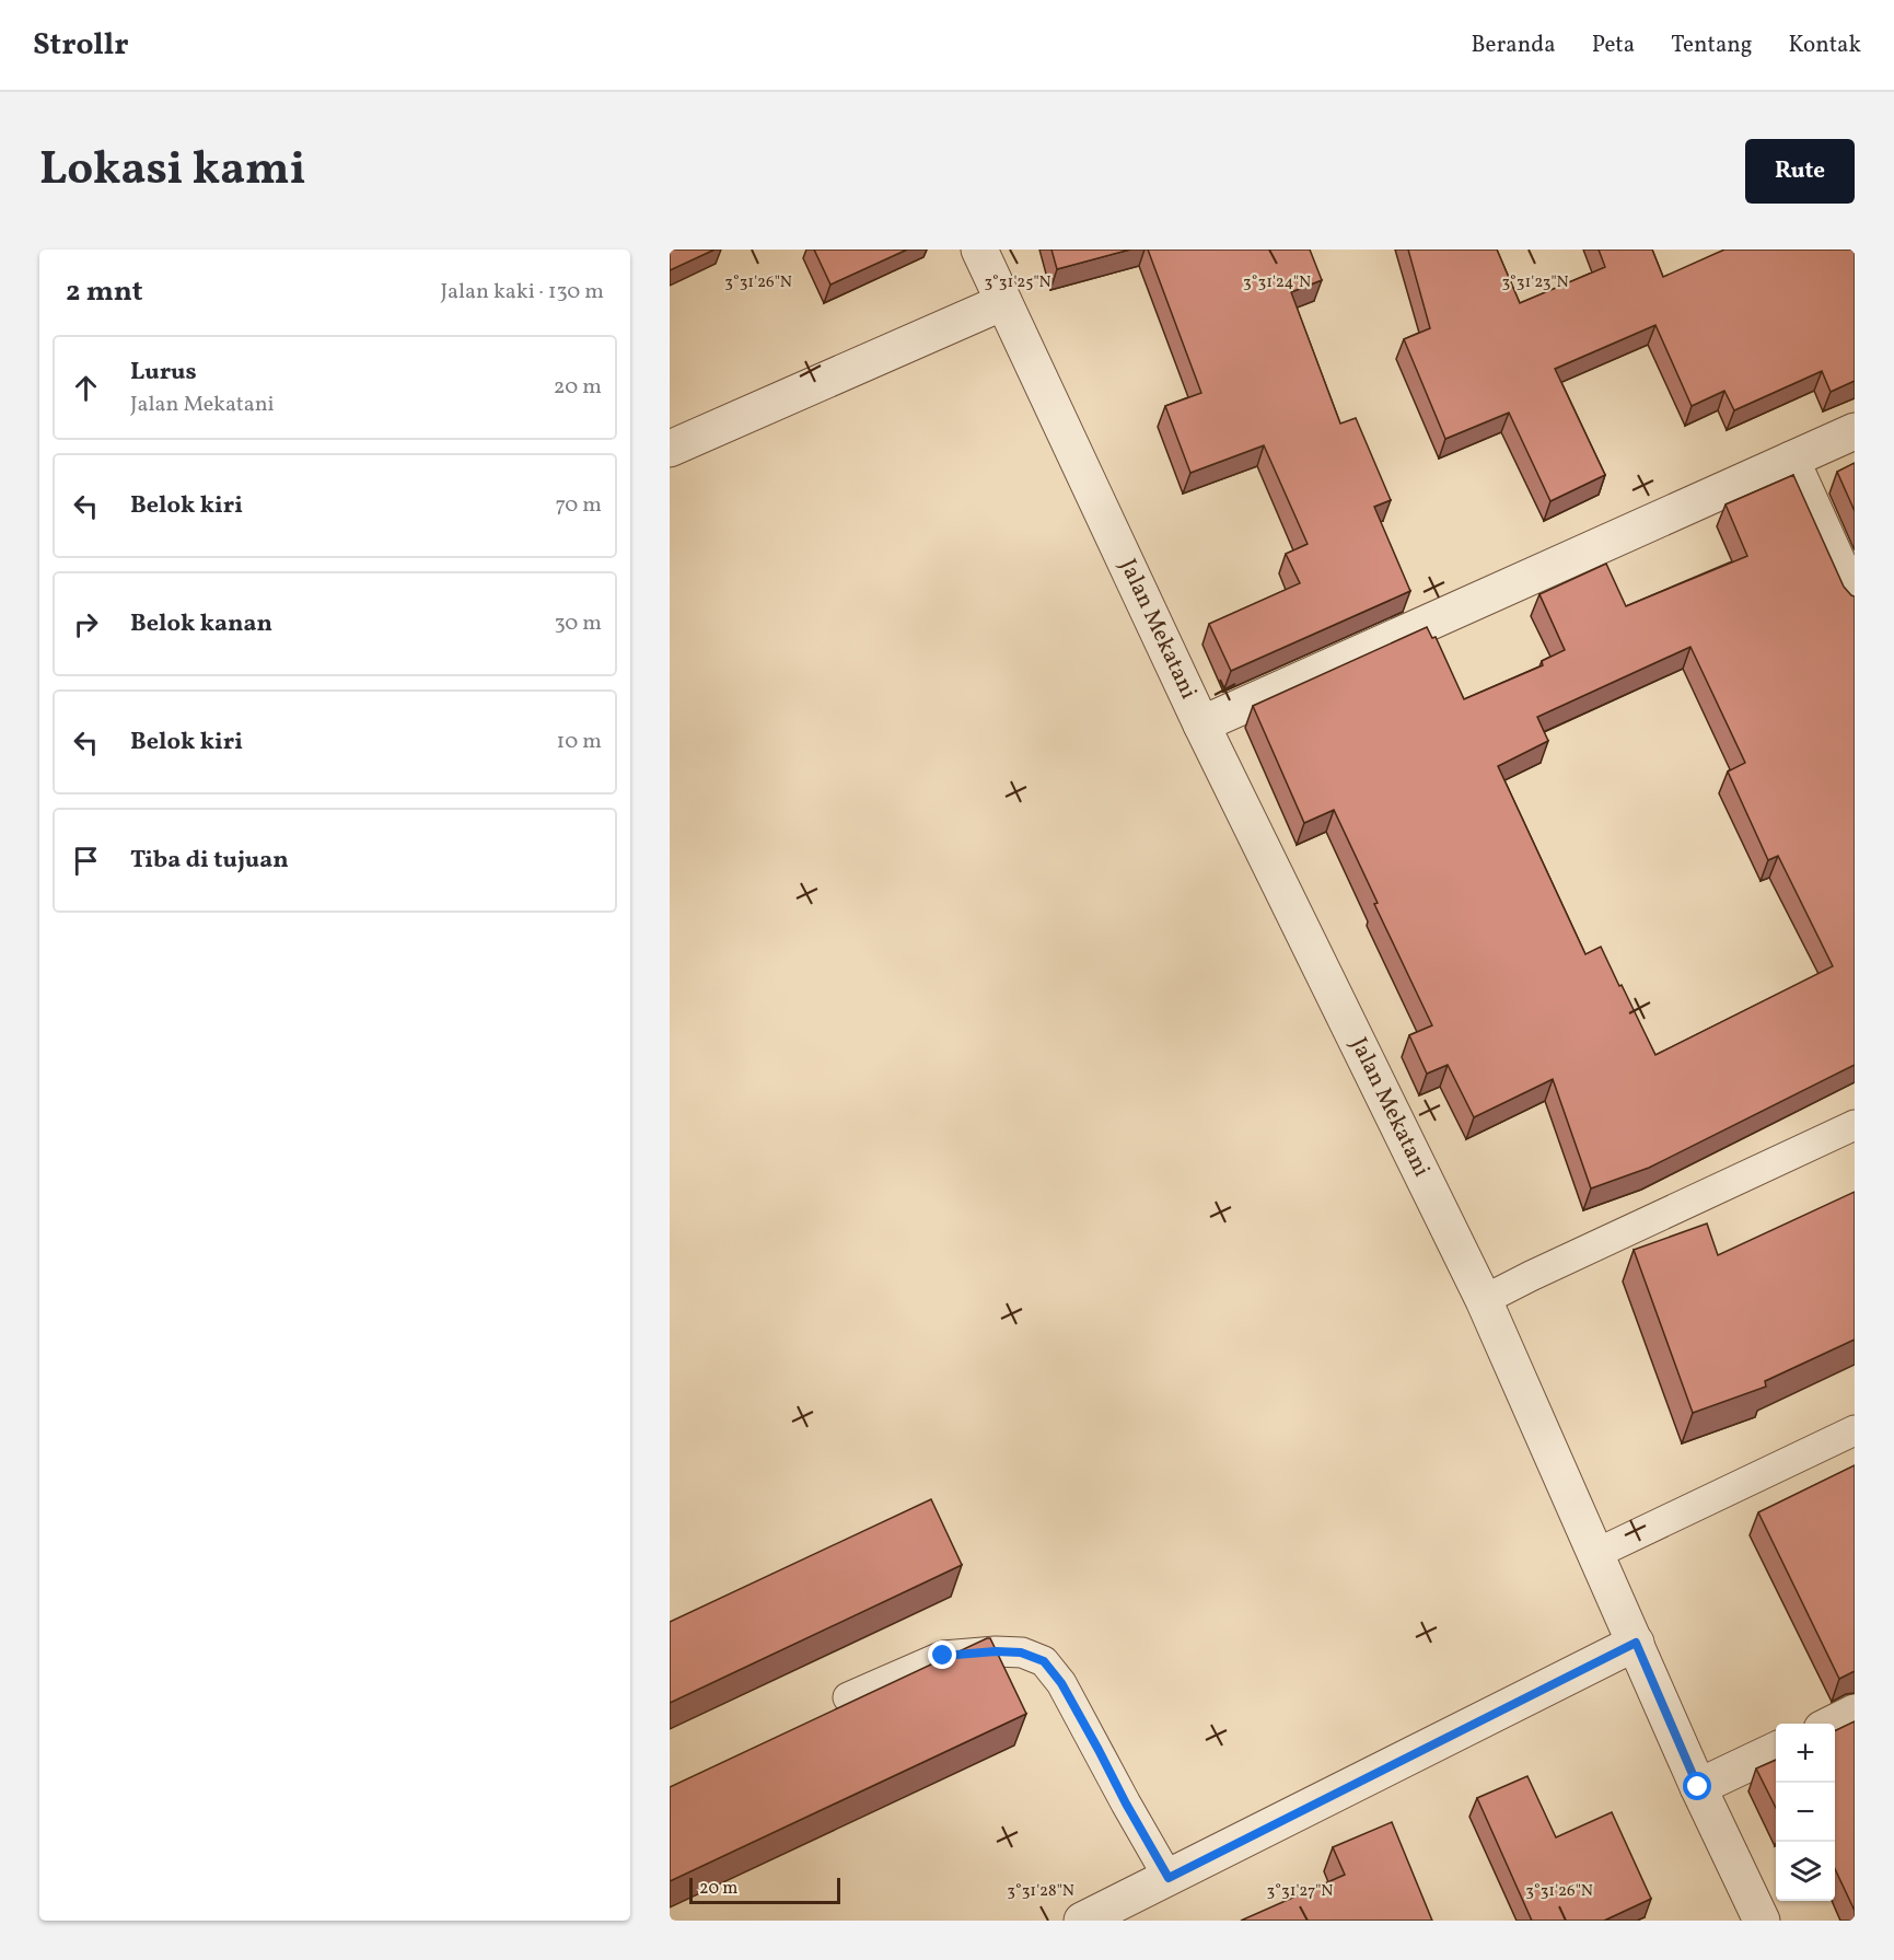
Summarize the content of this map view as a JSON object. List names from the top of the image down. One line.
{"streets":{"street":["Jalan Mekatani"]},"scale_bar":"20 m","page":{"header":"Strollr","nav":["Beranda","Peta","Tentang","Kontak"],"title":"Lokasi kami","buttons":"Rute","heading":["2 mnt","Jalan kaki · 130 m"],"list":[["Lurus","Jalan Mekatani","20 m"],["Belok kiri","70 m"],["Belok kanan","30 m"],["Belok kiri","10 m"],"Tiba di tujuan"],"map_buttons":["+","−"],"scale":"20 m"},"coordinates":["3°31'26\"N","3°31'25\"N","3°31'23\"N","3°31'24\"N","3°31'28\"N","3°31'27\"N"]}
